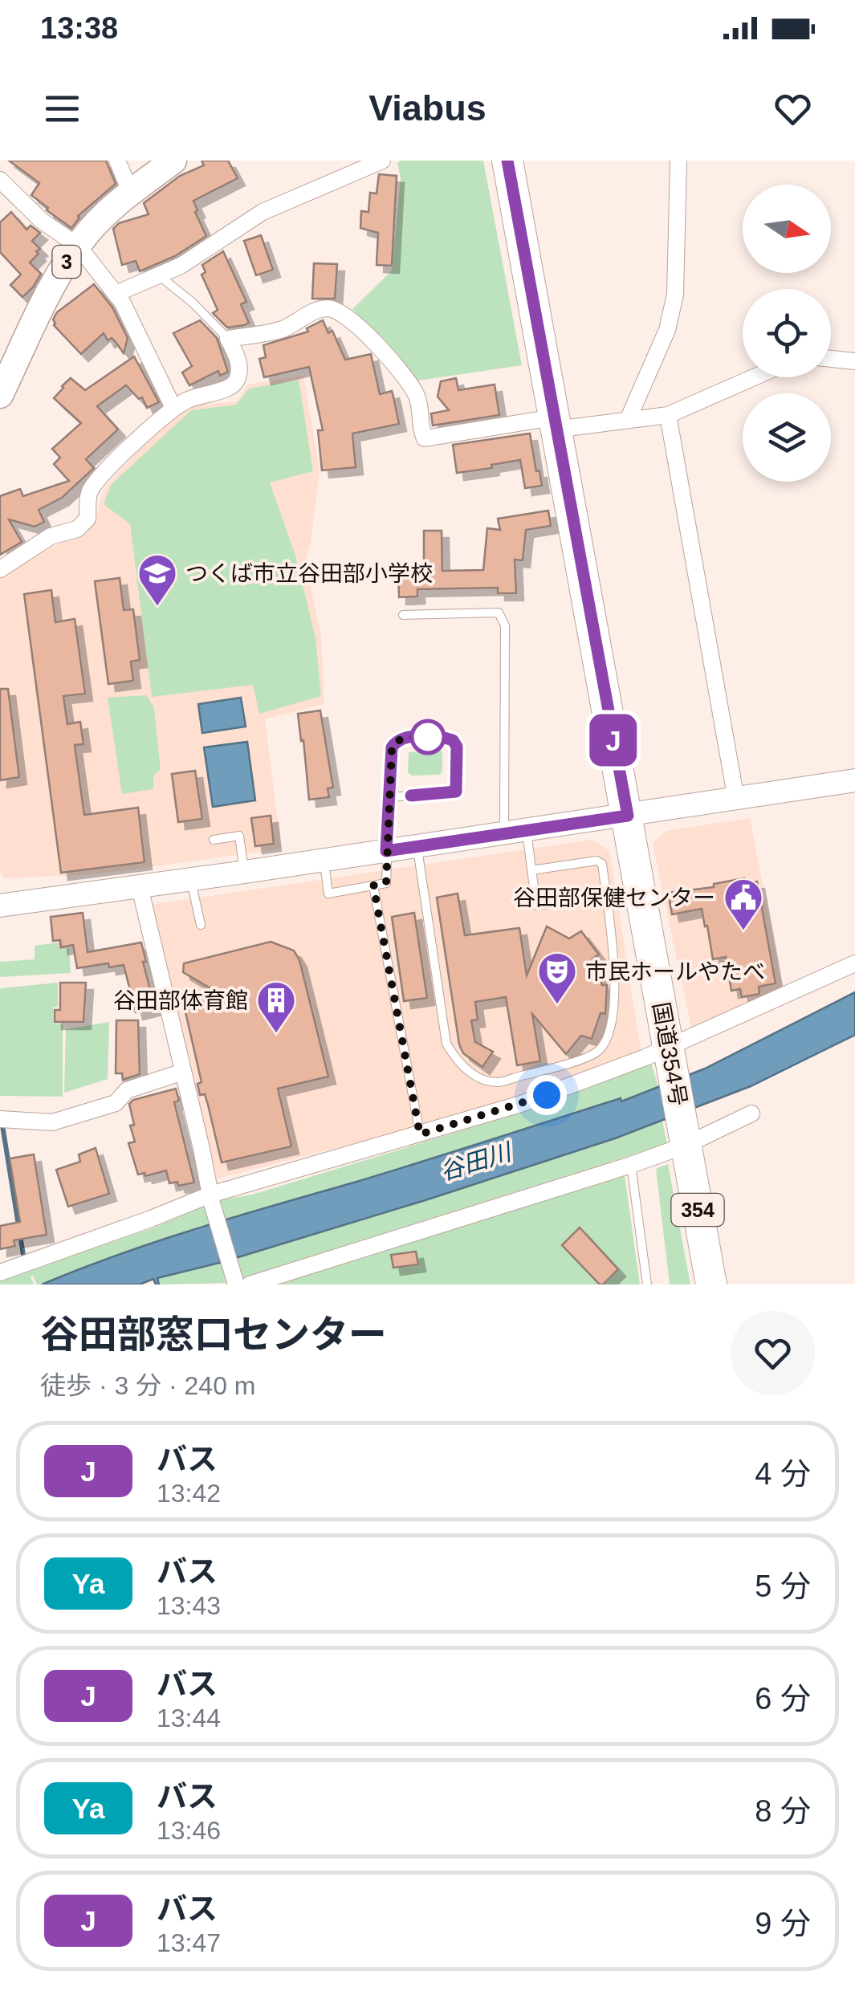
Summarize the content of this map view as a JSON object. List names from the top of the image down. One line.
{"streets":{"highway":["国道354号","354"],"main road":["3"]},"water":["谷田川"],"places":{"school or university":["つくば市立谷田部小学校"],"public building":["谷田部保健センター"],"theatre":["市民ホールやたべ"],"building":["谷田部体育館"]},"lines":["bus line J"],"north":"right","page":{"status":"13:38","header":"Viabus","on_map":"J","heading":["谷田部窓口センター","徒歩 · 3 分 · 240 m"],"list":[{"mark":"J","name":"バス","note":"13:42","value":"4 分"},{"mark":"Ya","name":"バス","note":"13:43","value":"5 分"},{"mark":"J","name":"バス","note":"13:44","value":"6 分"},{"mark":"Ya","name":"バス","note":"13:46","value":"8 分"},{"mark":"J","name":"バス","note":"13:47","value":"9 分"}]}}
